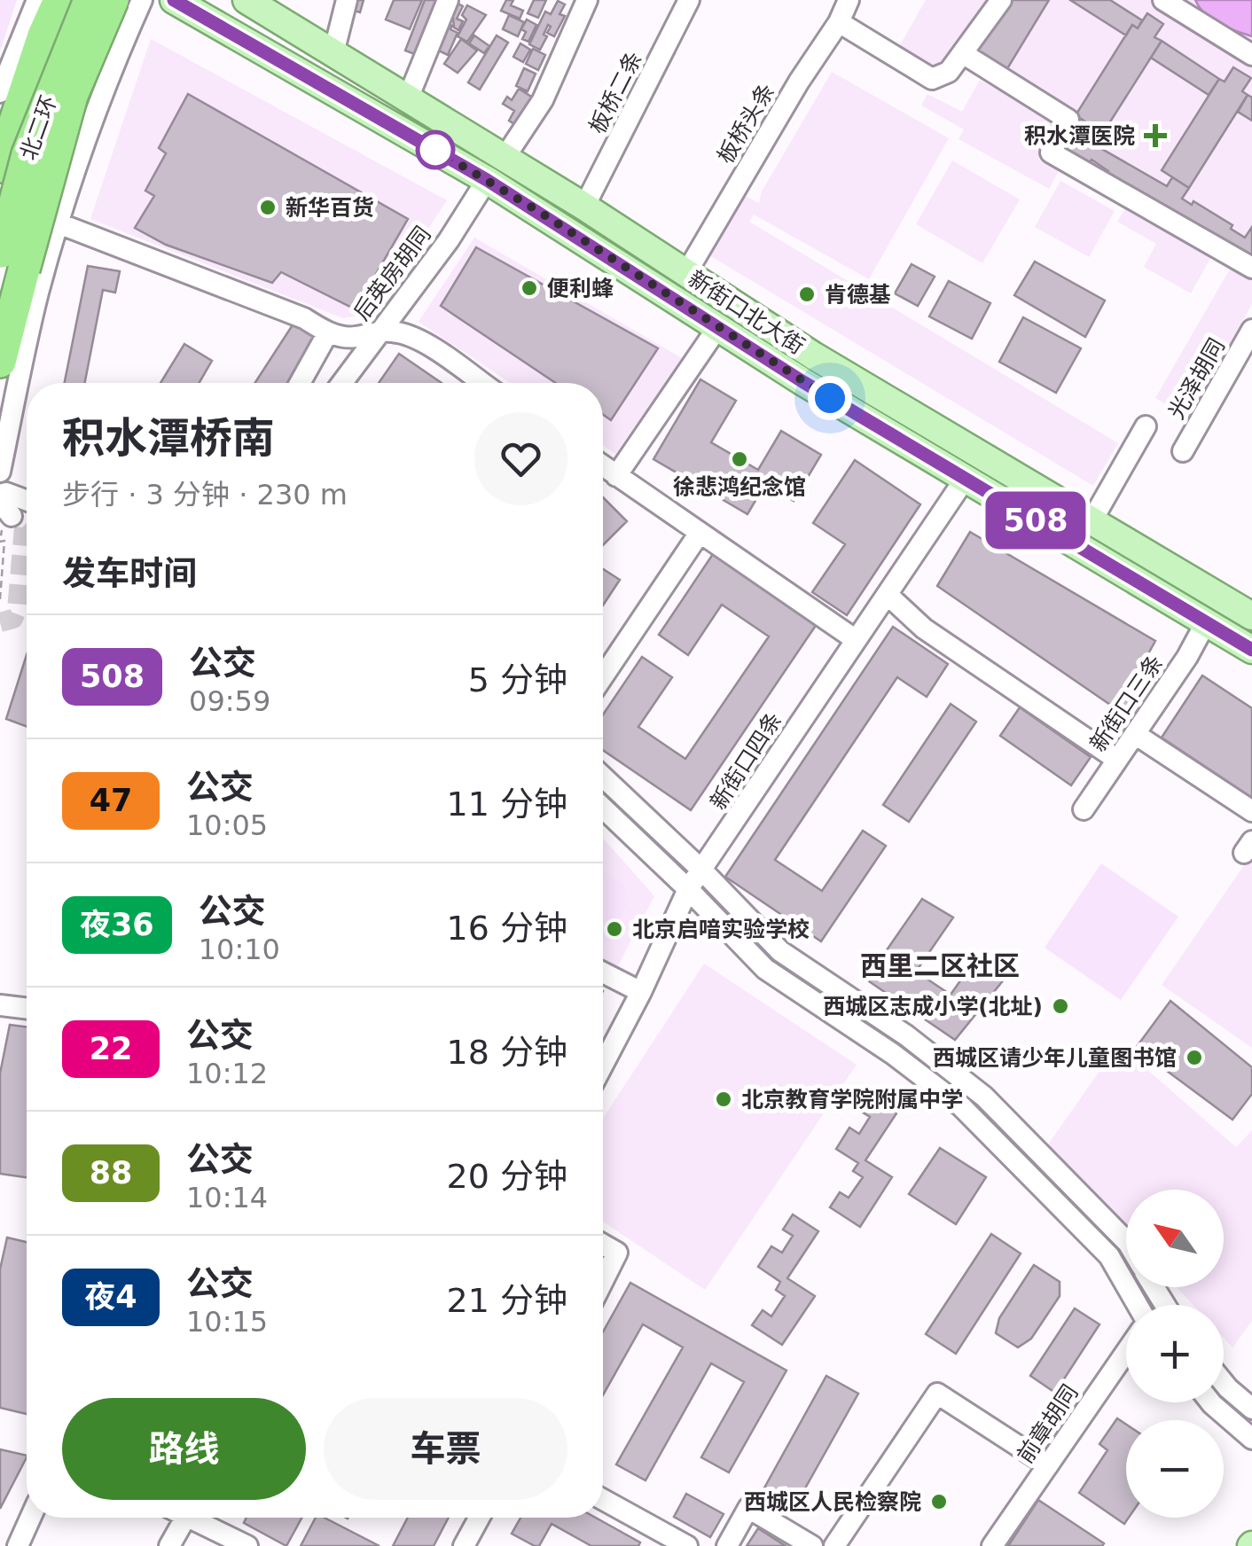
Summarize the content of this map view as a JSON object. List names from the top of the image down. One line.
{"streets":{"highway":["北二环"],"main road":["新街口北大街"],"street":["板桥二条","板桥头条","后英房胡同","光泽胡同","新街口三条","新街口四条","前章胡同"]},"crossings":[["板桥二条","新街口北大街"],["板桥头条","新街口北大街"],["后英房胡同","新街口北大街"],["新街口北大街","新街口三条"],["新街口北大街","新街口四条"]],"districts":["西里二区社区"],"places":{"health":["积水潭医院"],"other":["新华百货","便利蜂","肯德基","徐悲鸿纪念馆","北京启喑实验学校","西城区志成小学(北址)","西城区请少年儿童图书馆","北京教育学院附属中学","西城区人民检察院"]},"lines":["bus line 508"],"north":"top left","page":{"on_map":"508","heading":[["积水潭桥南","步行 · 3 分钟 · 230 m"],"发车时间"],"list":[{"mark":"508","name":"公交","note":"09:59","value":"5 分钟"},{"mark":"47","name":"公交","note":"10:05","value":"11 分钟"},{"mark":"夜36","name":"公交","note":"10:10","value":"16 分钟"},{"mark":"22","name":"公交","note":"10:12","value":"18 分钟"},{"mark":"88","name":"公交","note":"10:14","value":"20 分钟"},{"mark":"夜4","name":"公交","note":"10:15","value":"21 分钟"}],"map_buttons":["+","−"],"buttons":["路线","车票"]}}
